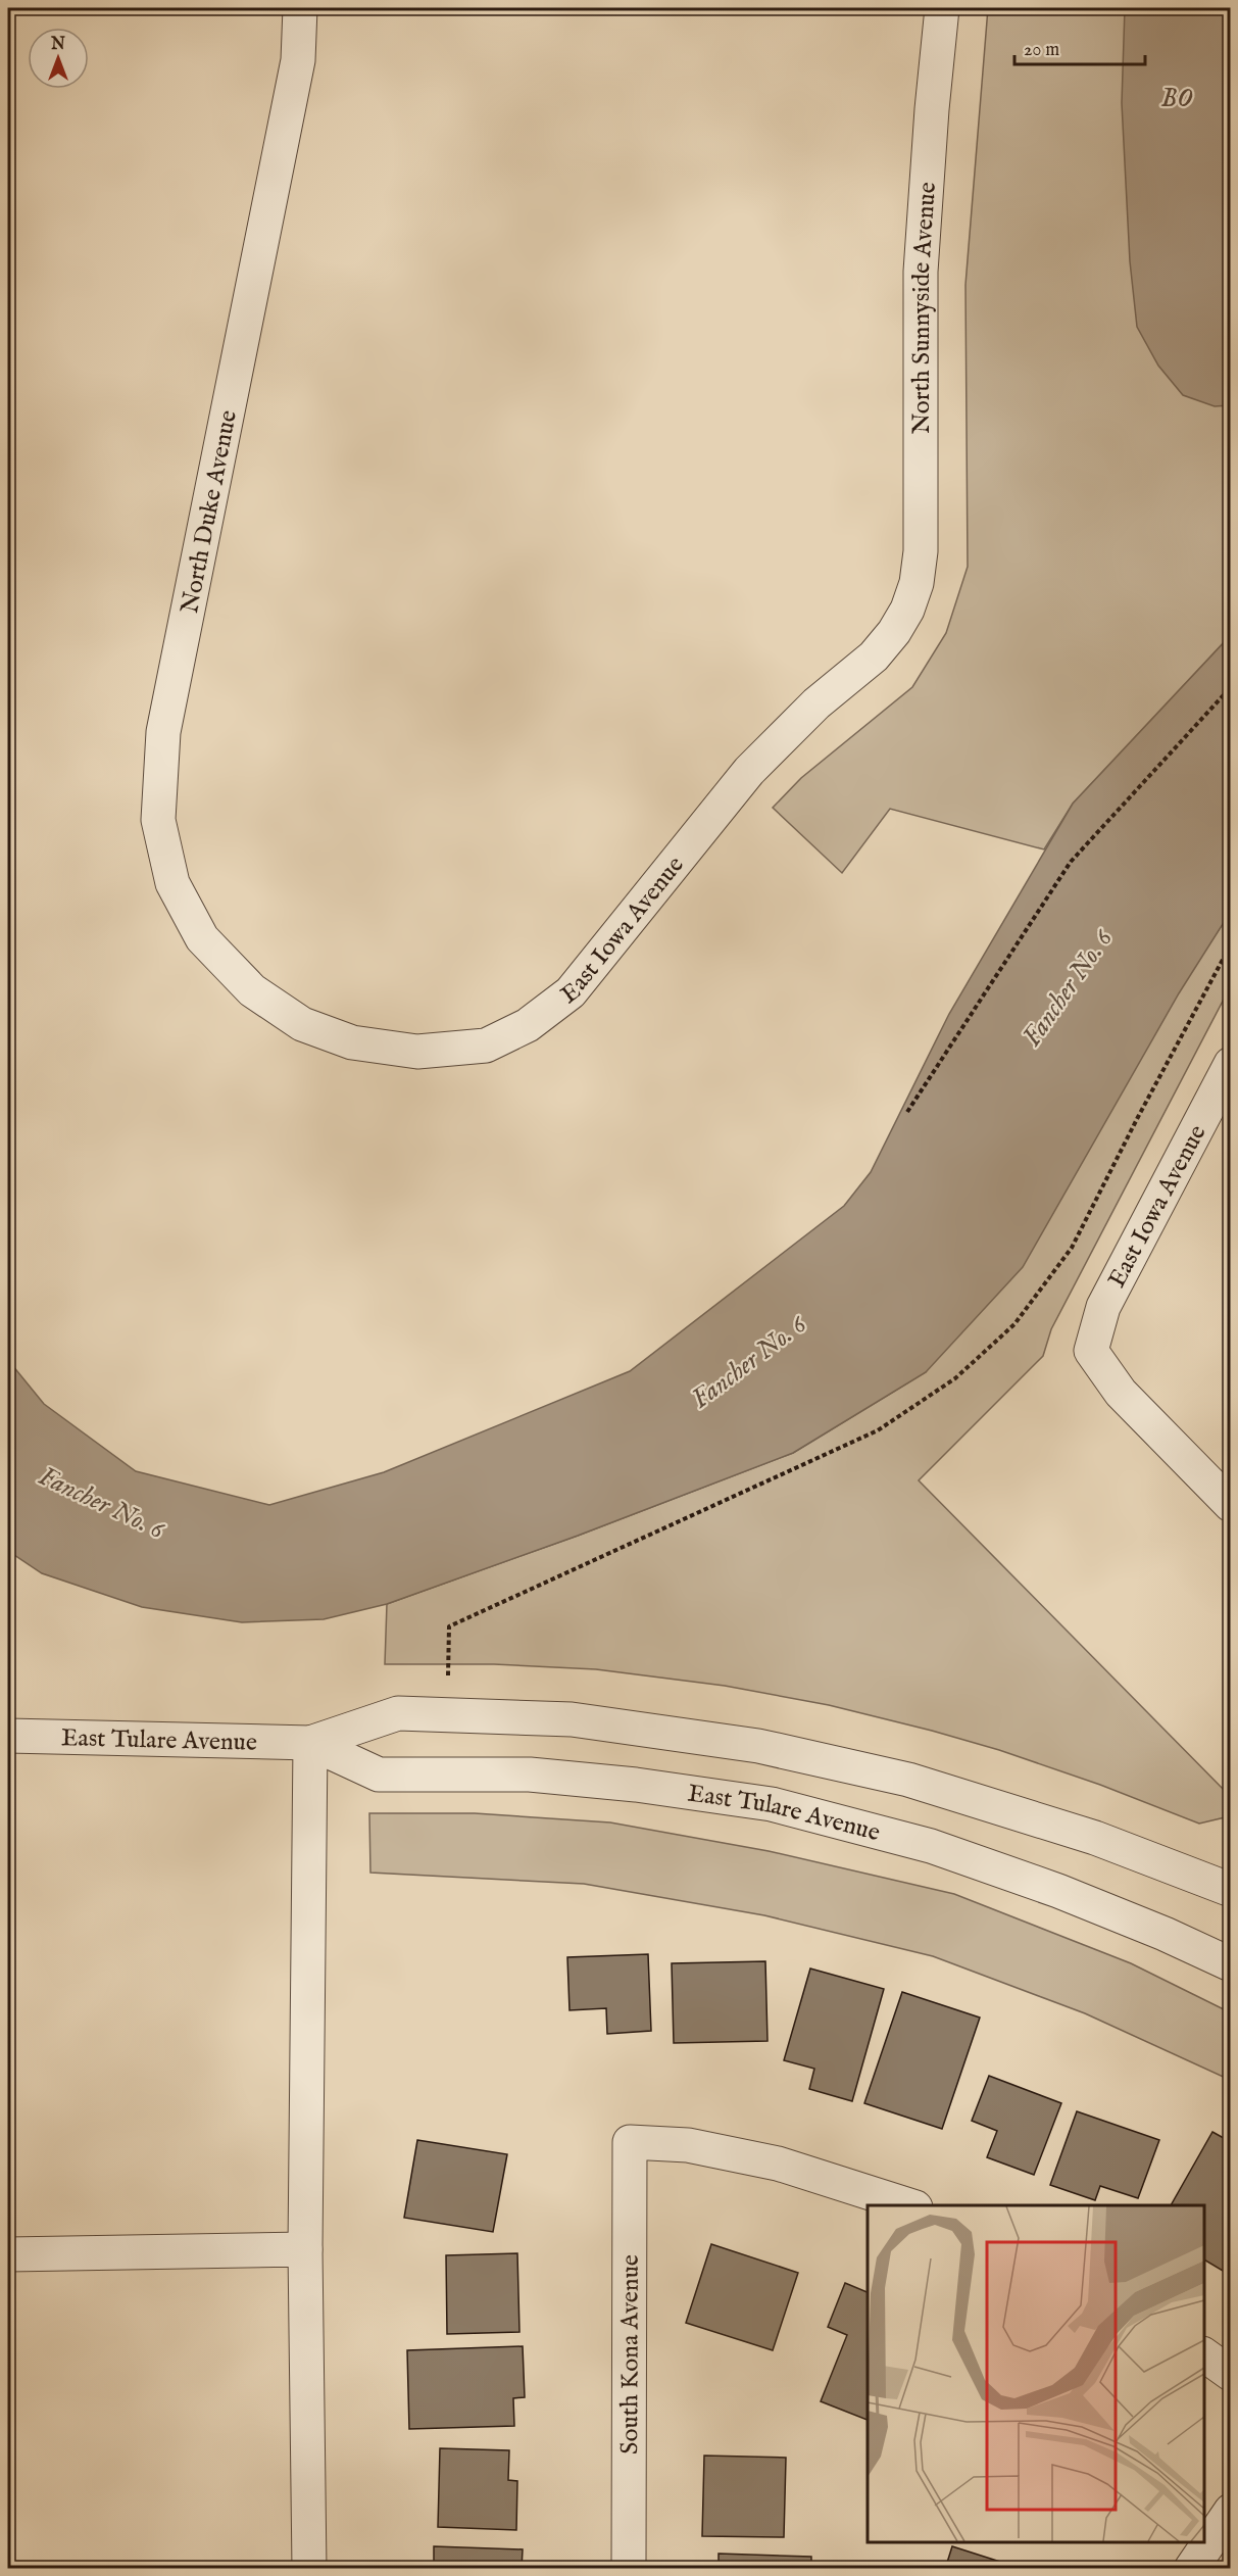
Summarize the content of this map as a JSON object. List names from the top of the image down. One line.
{"streets":{"street":["North Sunnyside Avenue","North Duke Avenue","East Iowa Avenue","East Tulare Avenue","South Kona Avenue"]},"crossings":[["North Sunnyside Avenue","East Iowa Avenue"],["North Duke Avenue","East Iowa Avenue"]],"water":["BO","Fancher No. 6"],"scale_bar":"20 m","north":"top"}
